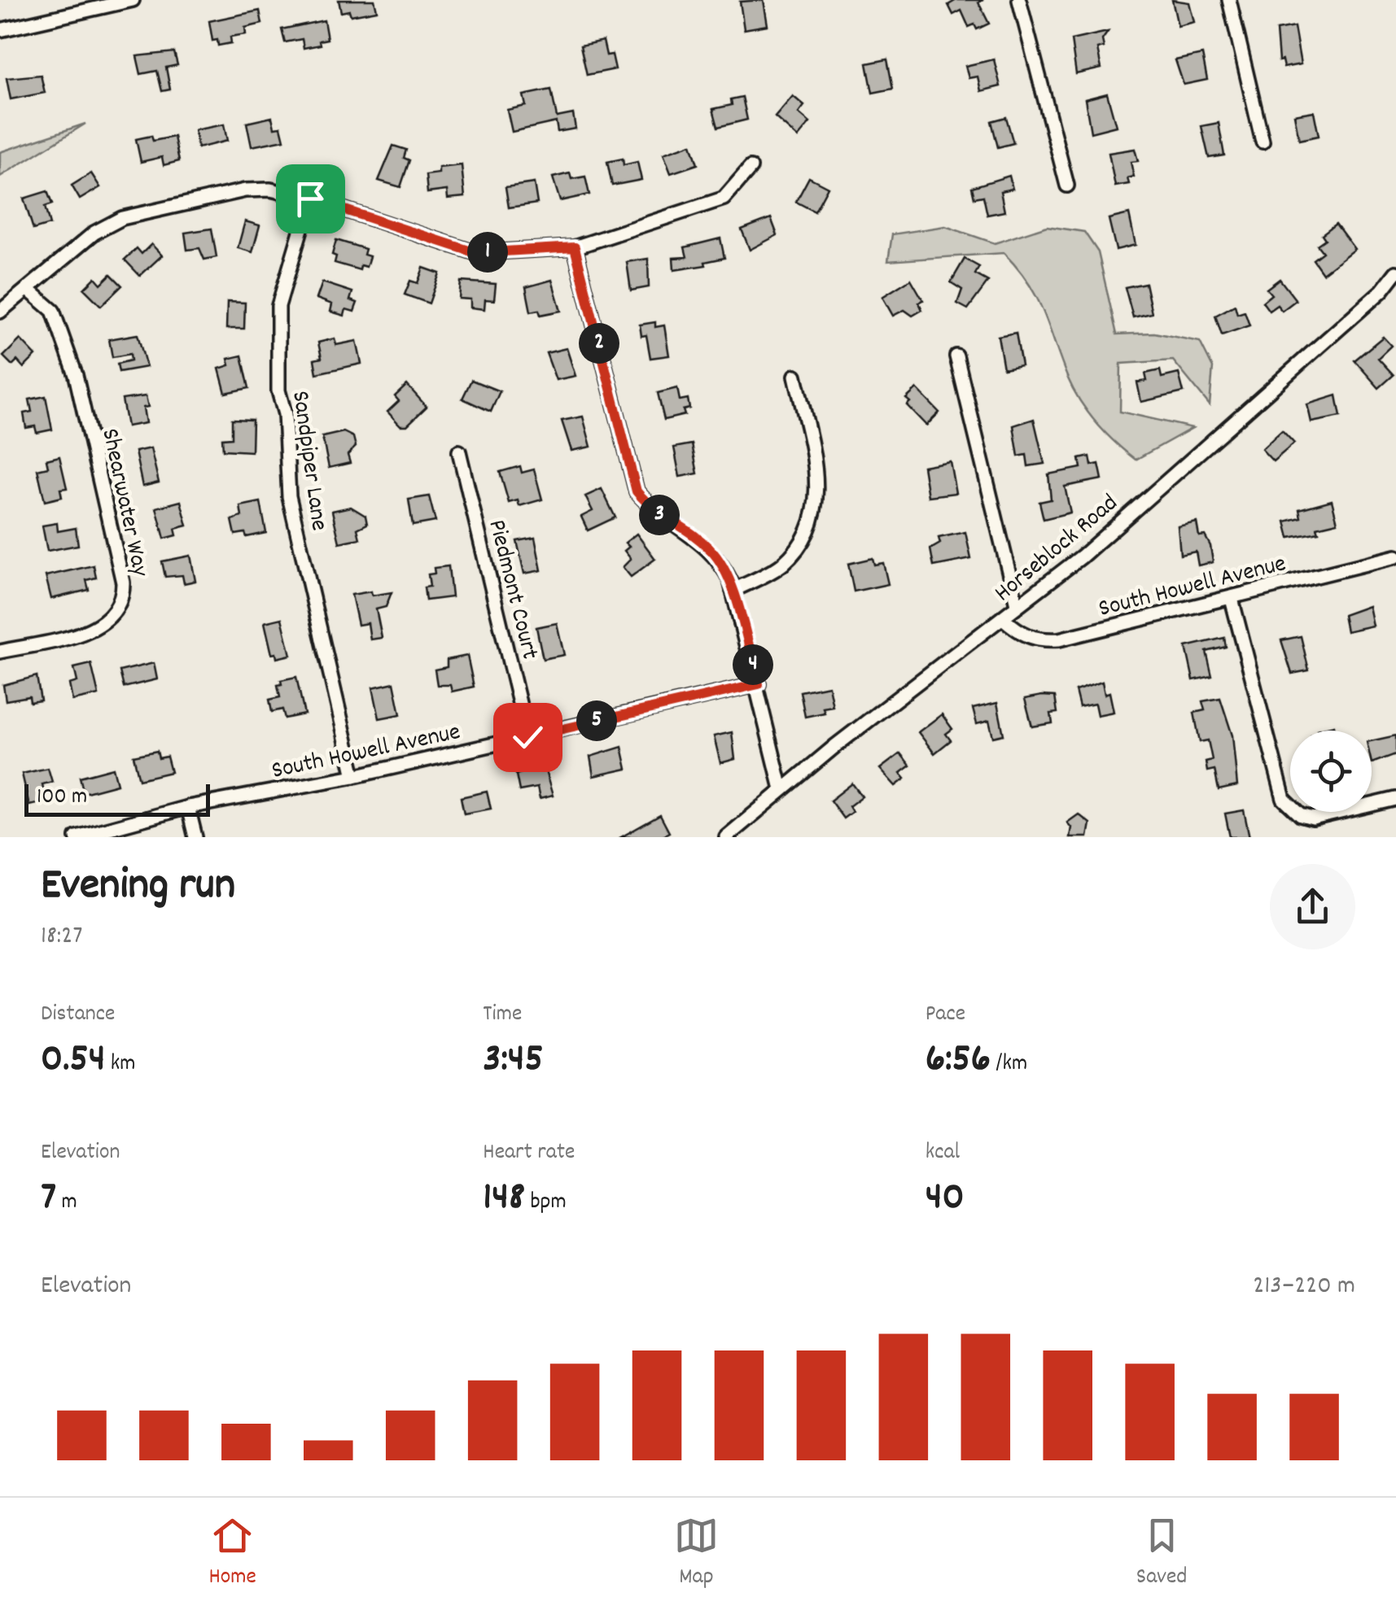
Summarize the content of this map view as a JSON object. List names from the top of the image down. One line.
{"streets":{"street":["Sandpiper Lane","Shearwater Way","Horseblock Road","South Howell Avenue","Piedmont Court"]},"crossings":[["Sandpiper Lane","South Howell Avenue"],["Horseblock Road","South Howell Avenue"],["South Howell Avenue","Piedmont Court"]],"scale_bar":"100 m","page":{"pins":["1","2","3","4","5"],"scale":"100 m","heading":["Evening run","18:27"],"stats":[["Distance","0.54 km"],["Time","3:45"],["Pace","6:56 /km"],["Elevation","7 m"],["Heart rate","148 bpm"],["kcal","40"]],"chart":["Elevation","213–220 m"],"tabs":["Home","Map","Saved"]}}
